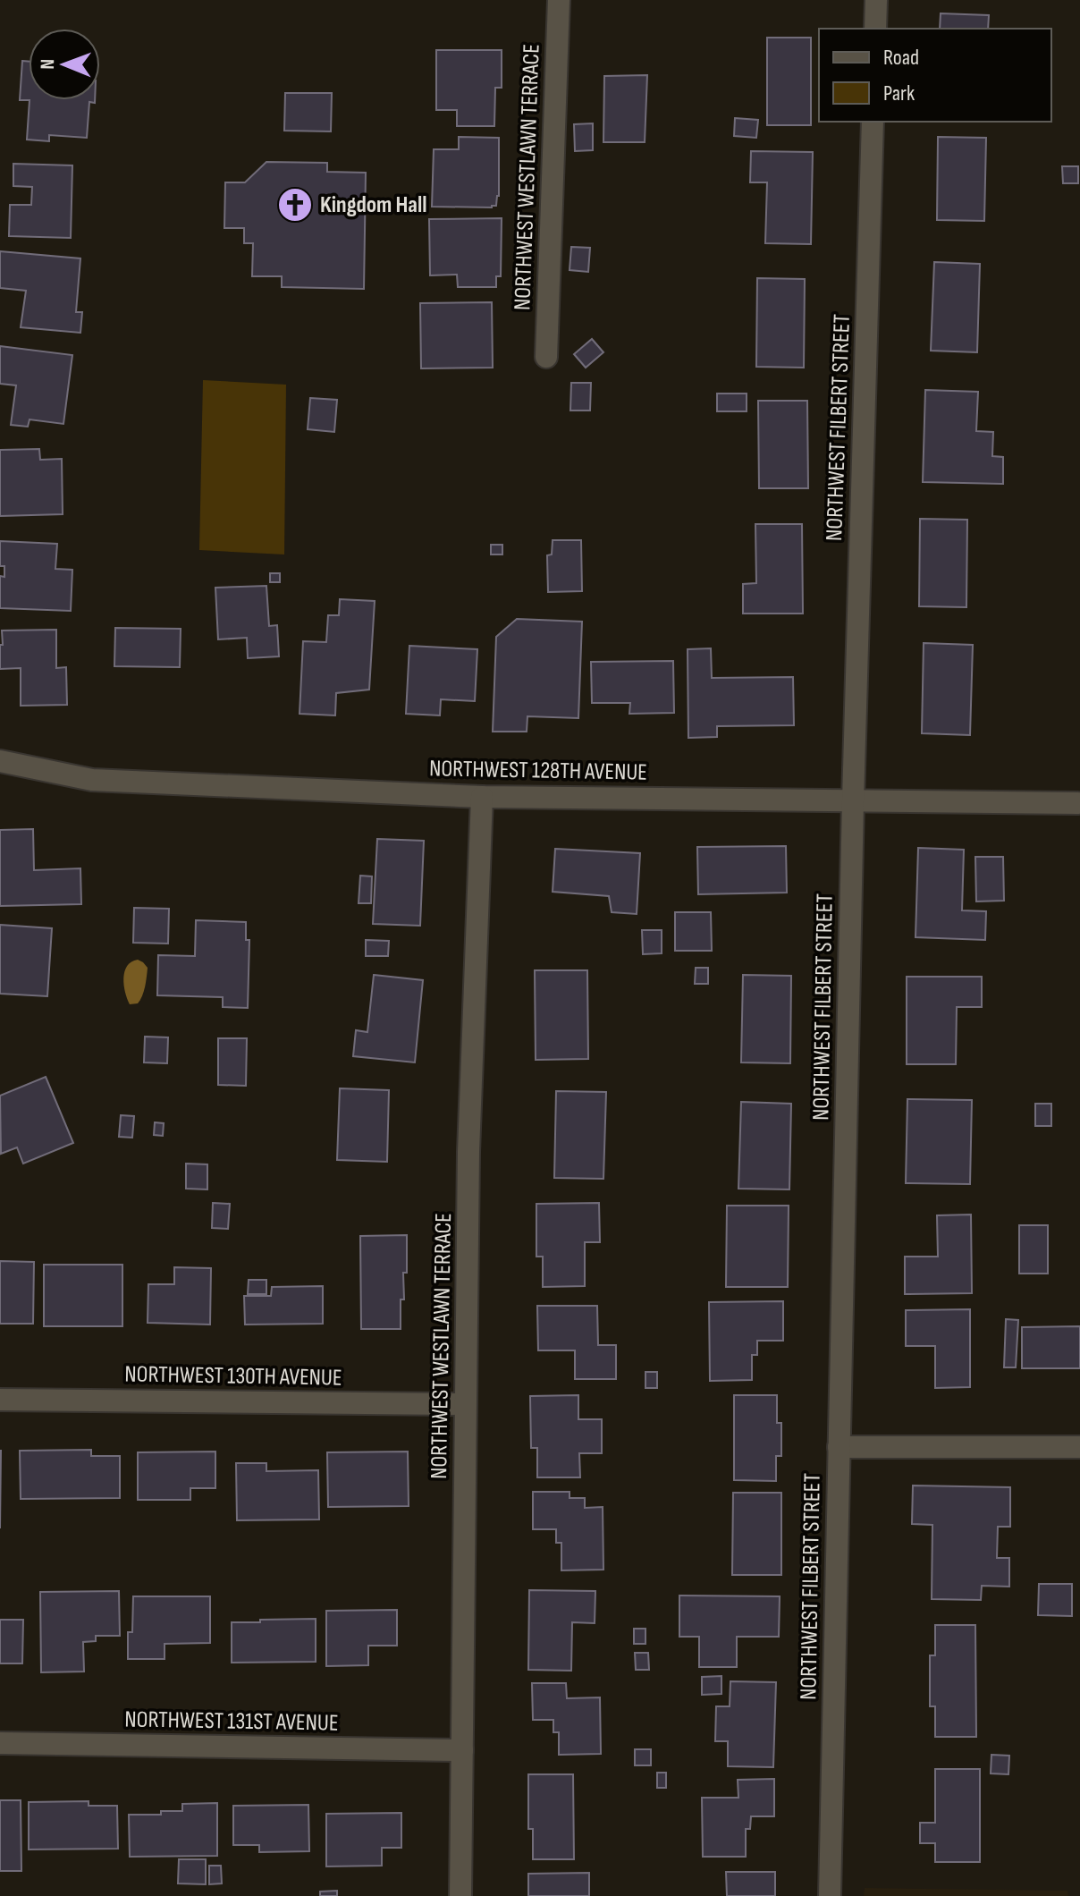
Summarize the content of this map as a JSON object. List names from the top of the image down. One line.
{"streets":{"street":["NORTHWEST WESTLAWN TERRACE","NORTHWEST FILBERT STREET","NORTHWEST 128TH AVENUE","NORTHWEST 130TH AVENUE","NORTHWEST 131ST AVENUE"]},"crossings":[["NORTHWEST WESTLAWN TERRACE","NORTHWEST 128TH AVENUE"],["NORTHWEST WESTLAWN TERRACE","NORTHWEST 130TH AVENUE"],["NORTHWEST WESTLAWN TERRACE","NORTHWEST 131ST AVENUE"],["NORTHWEST FILBERT STREET","NORTHWEST 128TH AVENUE"]],"places":{"church":["Kingdom Hall"]},"legend":["Road","Park"],"north":"left"}
